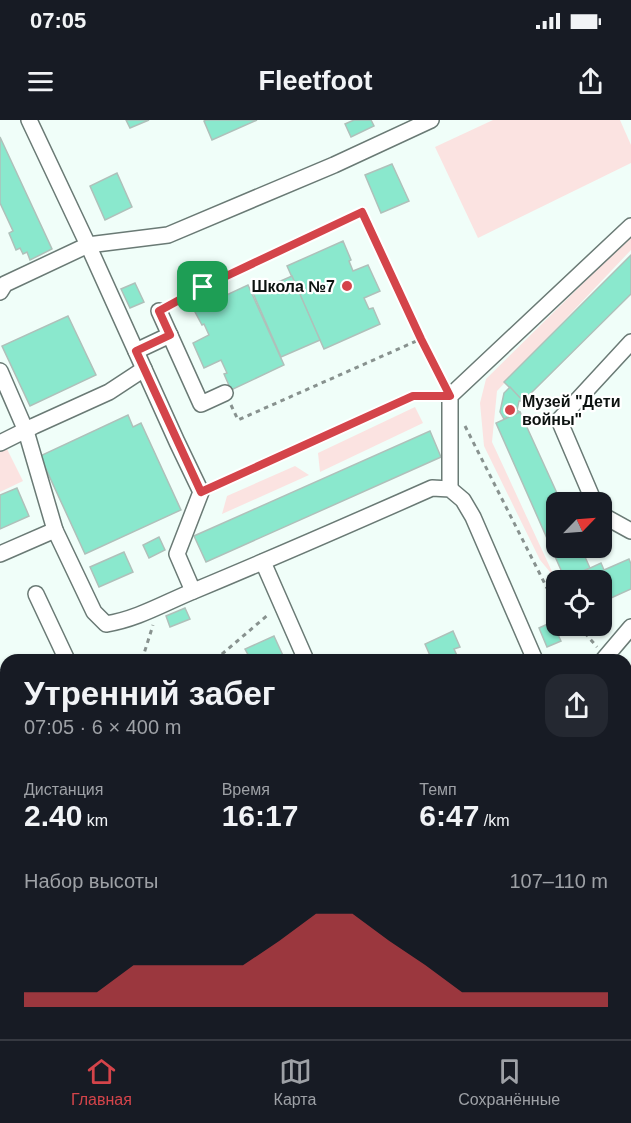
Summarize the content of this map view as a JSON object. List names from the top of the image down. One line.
{"places":["Школа №7","Музей \"Дети войны\""],"north":"top right","page":{"status":"07:05","header":"Fleetfoot","heading":["Утренний забег","07:05 · 6 × 400 m"],"stats":[["Дистанция","2.40 km"],["Время","16:17"],["Темп","6:47 /km"]],"chart":["Набор высоты","107–110 m"],"tabs":["Главная","Карта","Сохранённые"]}}
